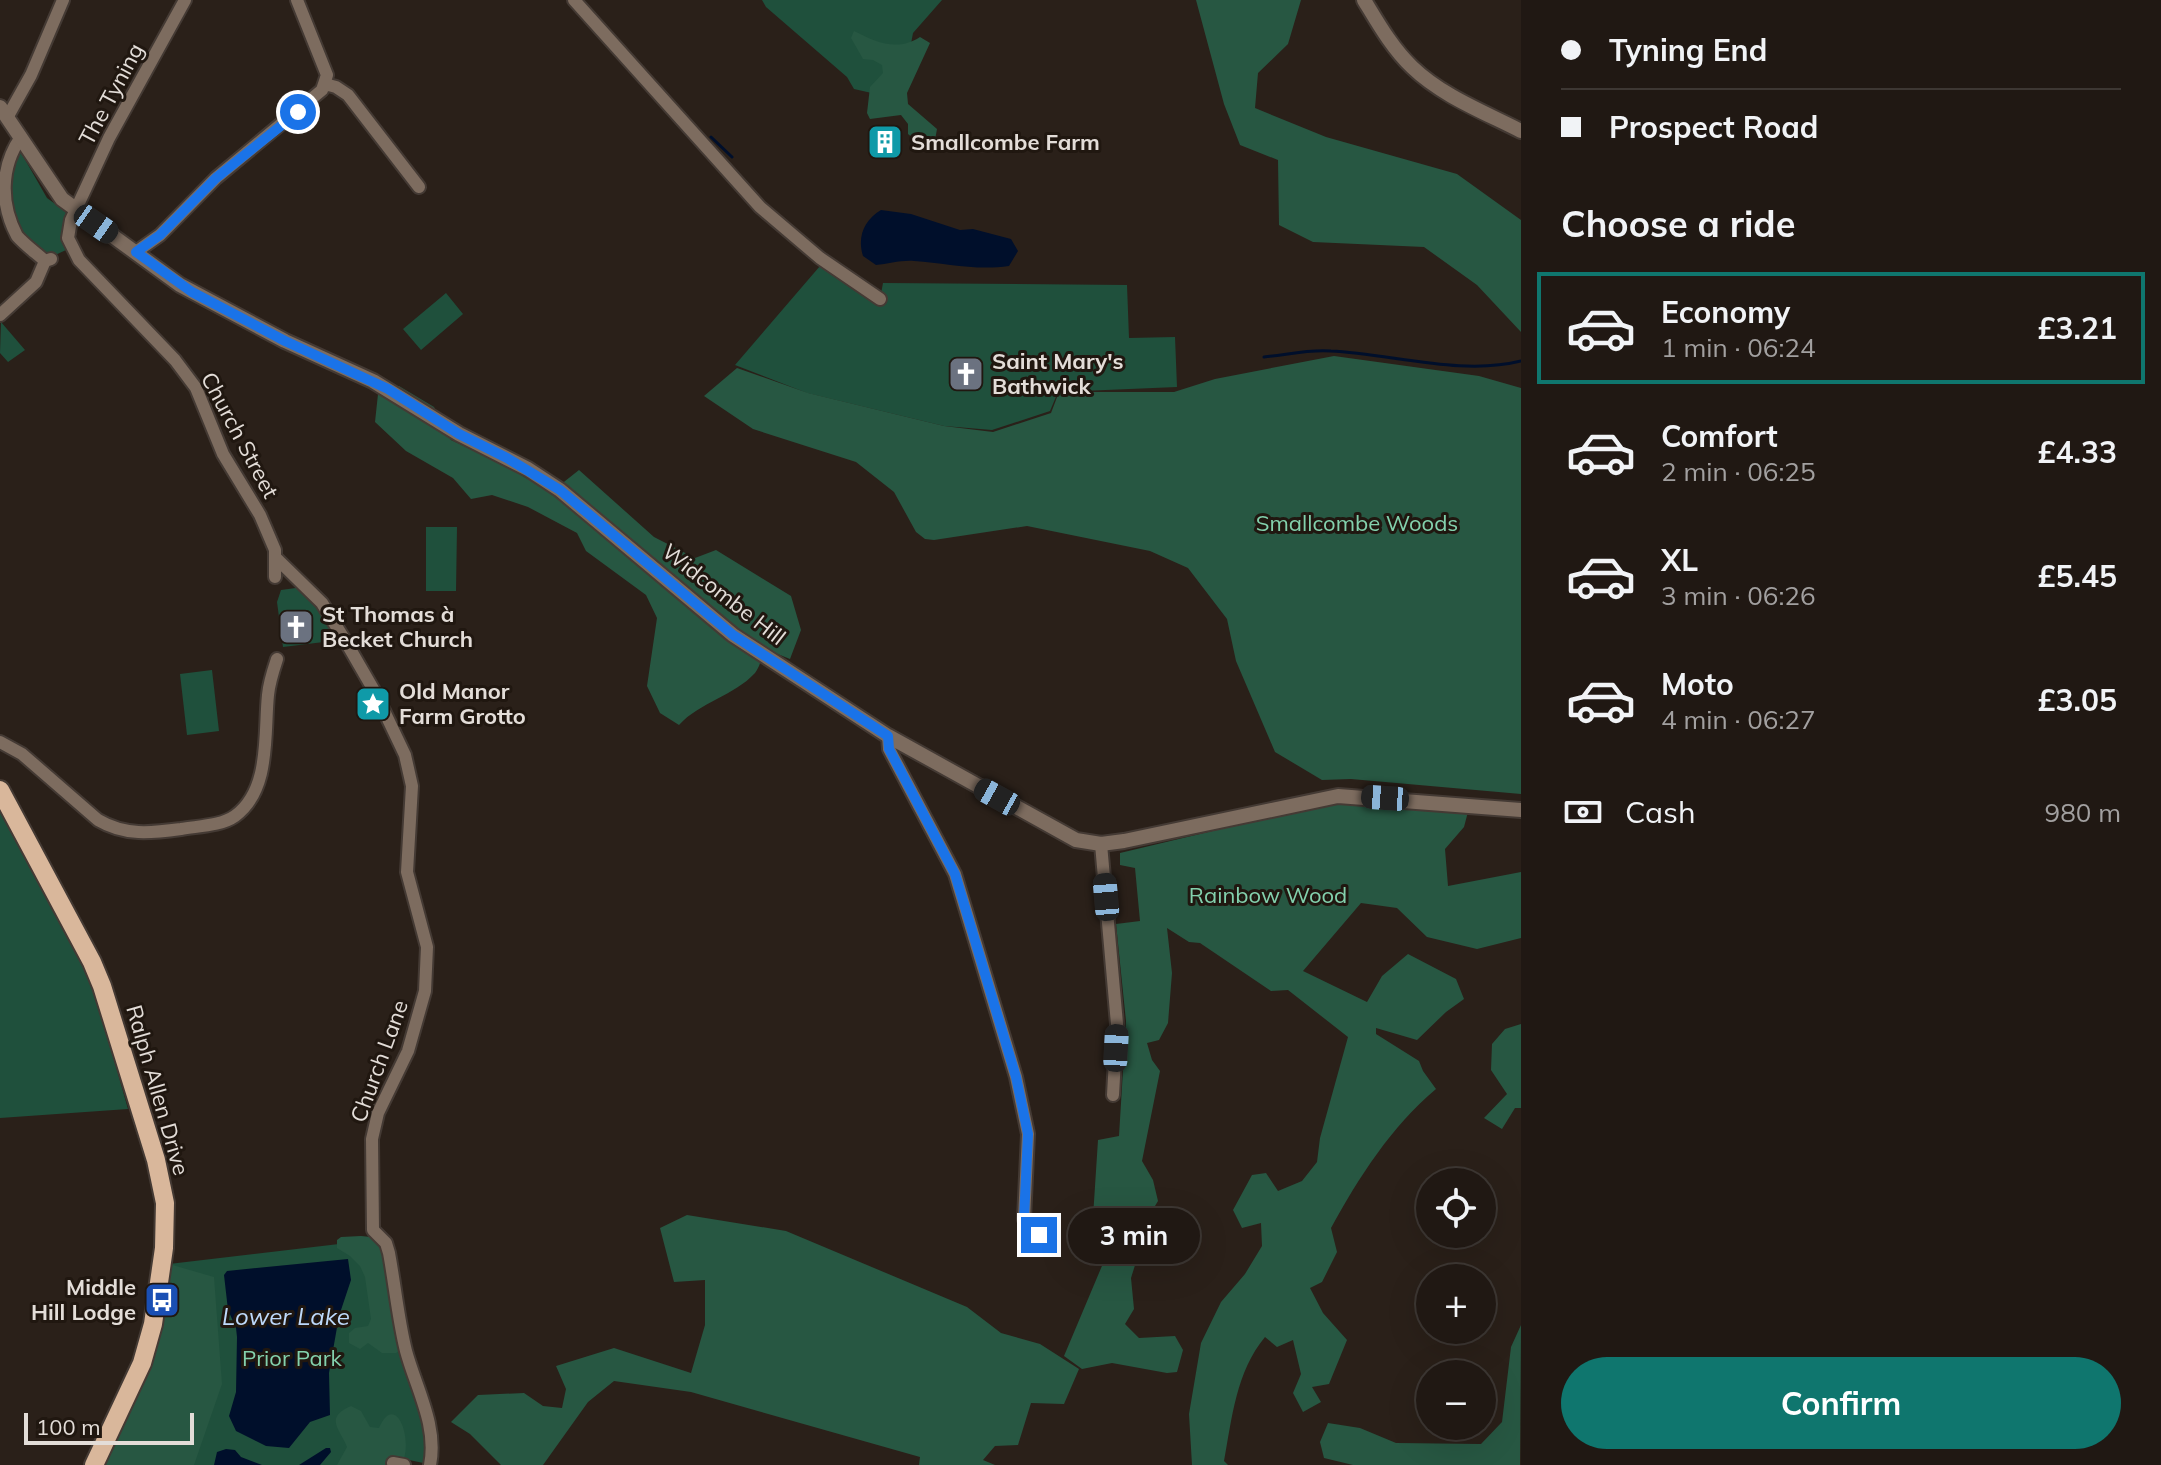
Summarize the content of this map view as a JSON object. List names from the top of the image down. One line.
{"streets":{"main road":["Ralph Allen Drive"],"street":["The Tyning","Church Street","Widcombe Hill","Church Lane"]},"crossings":[["The Tyning","Church Street"],["The Tyning","Widcombe Hill"],["Church Street","Widcombe Hill"],["Church Street","Church Lane"]],"water":["Lower Lake"],"parks":["Smallcombe Woods","Rainbow Wood","Prior Park"],"places":{"building":["Smallcombe Farm"],"church":["Saint Mary's Bathwick","St Thomas à Becket Church"],"place":["Old Manor Farm Grotto"],"bus stop":["Middle Hill Lodge"]},"scale_bar":"100 m","page":{"banner":["Tyning End","Prospect Road"],"heading":"Choose a ride","list":[{"name":"Economy","note":"1 min · 06:24","value":"£3.21"},{"name":"Comfort","note":"2 min · 06:25","value":"£4.33"},{"name":"XL","note":"3 min · 06:26","value":"£5.45"},{"name":"Moto","note":"4 min · 06:27","value":"£3.05"}],"pay":["Cash","980 m"],"map_buttons":["+","−"],"bubble":"3 min","buttons":"Confirm","scale":"100 m"}}
